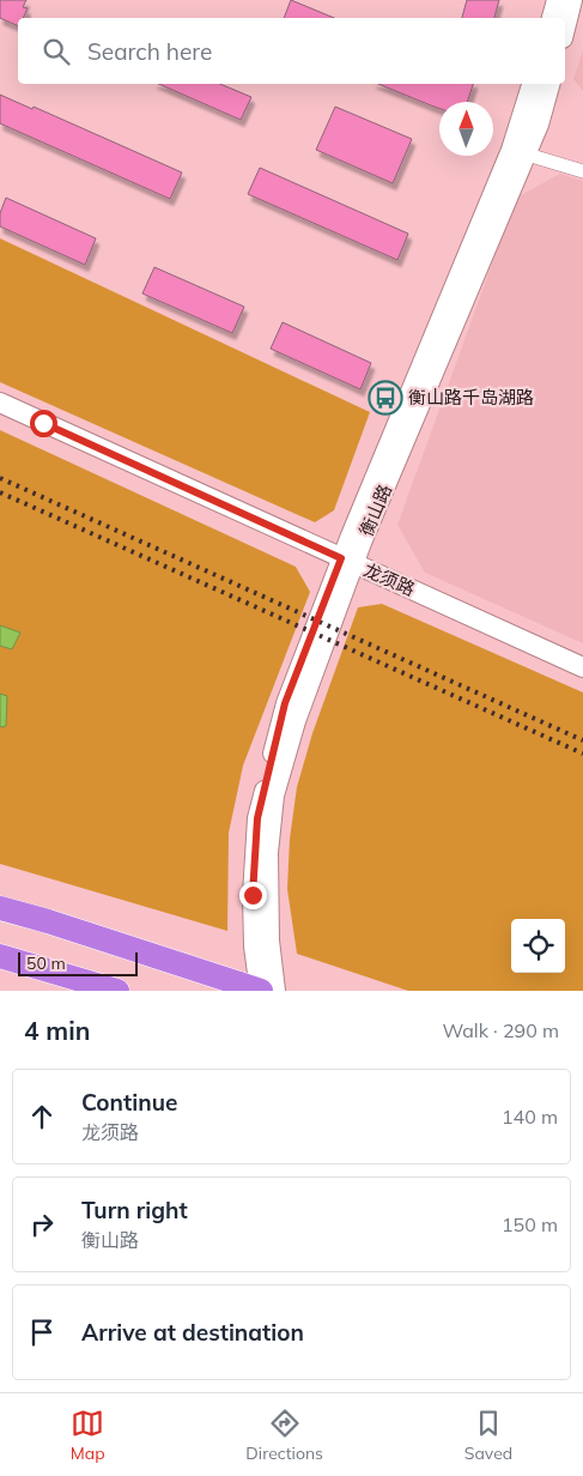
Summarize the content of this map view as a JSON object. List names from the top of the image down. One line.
{"streets":{"street":["衡山路","龙须路"]},"crossings":[["衡山路","龙须路"]],"places":{"bus stop":["衡山路千岛湖路"]},"scale_bar":"50 m","north":"top","page":{"search":"Search here","scale":"50 m","heading":["4 min","Walk · 290 m"],"list":[["Continue","龙须路","140 m"],["Turn right","衡山路","150 m"],"Arrive at destination"],"nav":["Map","Directions","Saved"]}}
